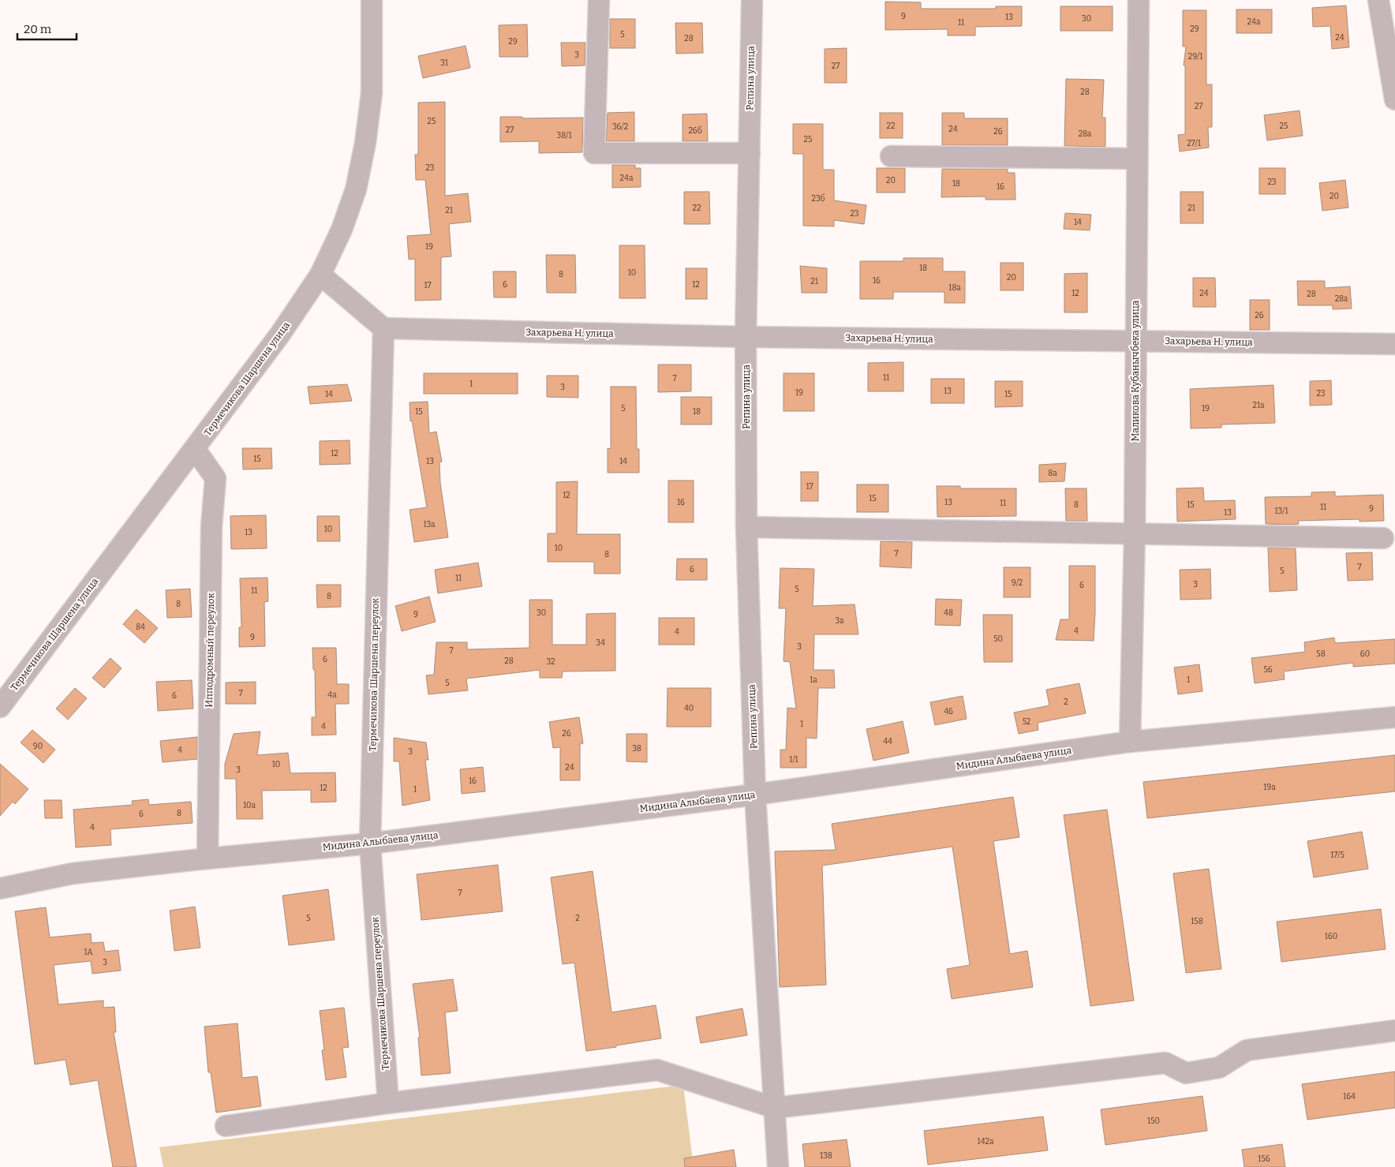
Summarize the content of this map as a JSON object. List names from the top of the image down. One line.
{"streets":{"street":["Репина улица","Захарьева Н. улица","Маликова Кубанычбека улица","Термечикова Шаршена улица","Ипподромный переулок","Термечикова Шаршена переулок","Мидина Алыбаева улица"]},"crossings":[["Репина улица","Захарьева Н. улица"],["Репина улица","Мидина Алыбаева улица"],["Захарьева Н. улица","Маликова Кубанычбека улица"],["Захарьева Н. улица","Термечикова Шаршена переулок"],["Маликова Кубанычбека улица","Мидина Алыбаева улица"],["Термечикова Шаршена улица","Ипподромный переулок"],["Ипподромный переулок","Мидина Алыбаева улица"],["Термечикова Шаршена переулок","Мидина Алыбаева улица"]],"house_numbers":["9","13","30","24а","11","29","5","24","28","29","3","29/1","31","27","28","27","25","22","25","36/2","24","27","26б","26","28а","38/1","25","27/1","23","24а","20","23","18","16","20","23б","22","21","21","23","14","19","18","10","8","20","16","21","6","12","17","18а","12","24","28","28а","26","11","7","1","3","13","19","23","14","15","21а","5","19","15","18","12","15","13","14","8а","17","12","15","16","13","11","8","15","11","9","13/1","13","13а","10","13","10","7","8","7","6","5","11","9/2","3","6","5","11","8","8","30","48","9","3а","84","4","4","9","50","34","3","7","58","60","6","28","32","56","1а","1","5","7","4а","6","2","40","46","52","1","4","26","44","90","38","4","3","1/1","10","24","3","16","19а","12","1","10а","8","6","4","17/5","7","5","2","158","160","1А","3","164","150","142a","138","156"],"scale_bar":"20 m"}
